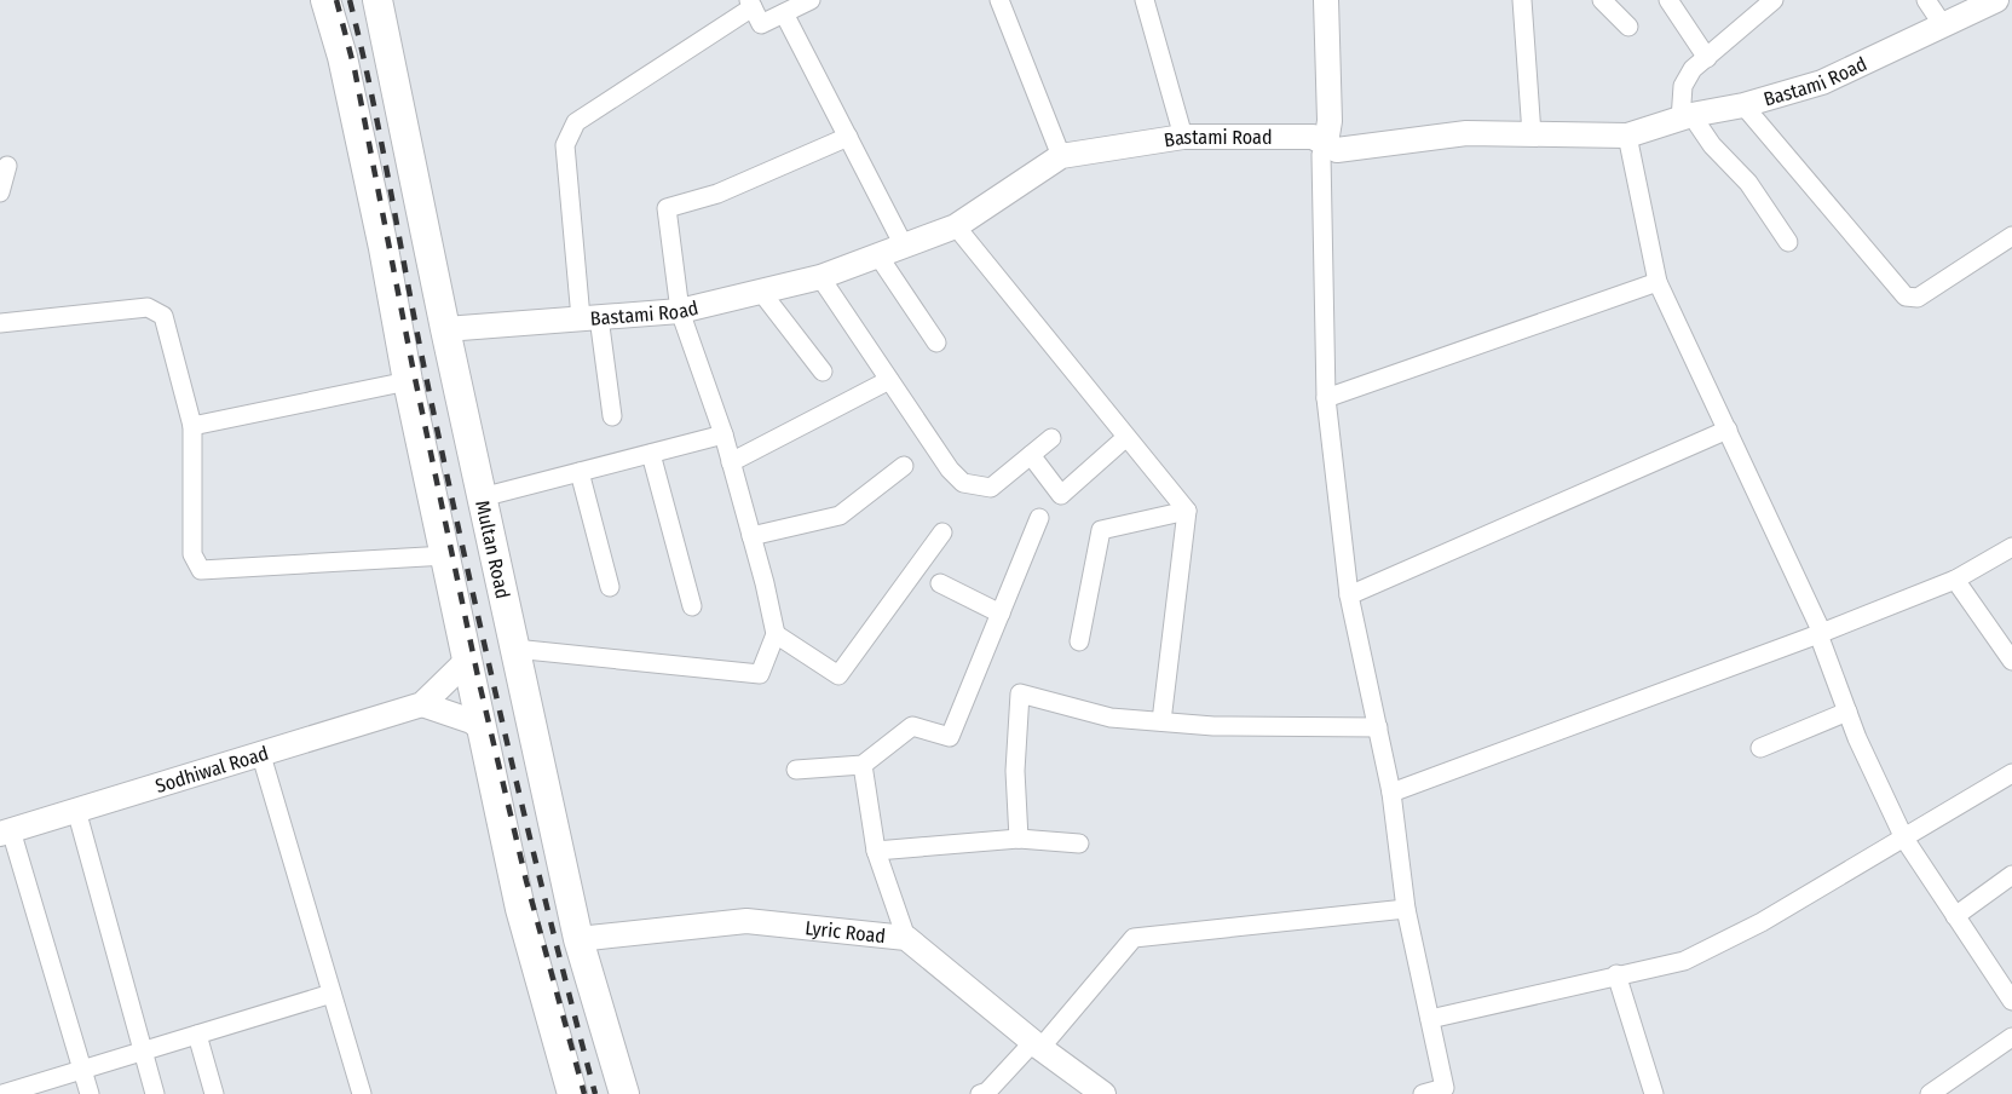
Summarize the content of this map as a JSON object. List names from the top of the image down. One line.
{"streets":{"main road":["Multan Road"],"street":["Bastami Road","Sodhiwal Road","Lyric Road"]},"crossings":[["Bastami Road","Multan Road"],["Multan Road","Lyric Road"]]}
